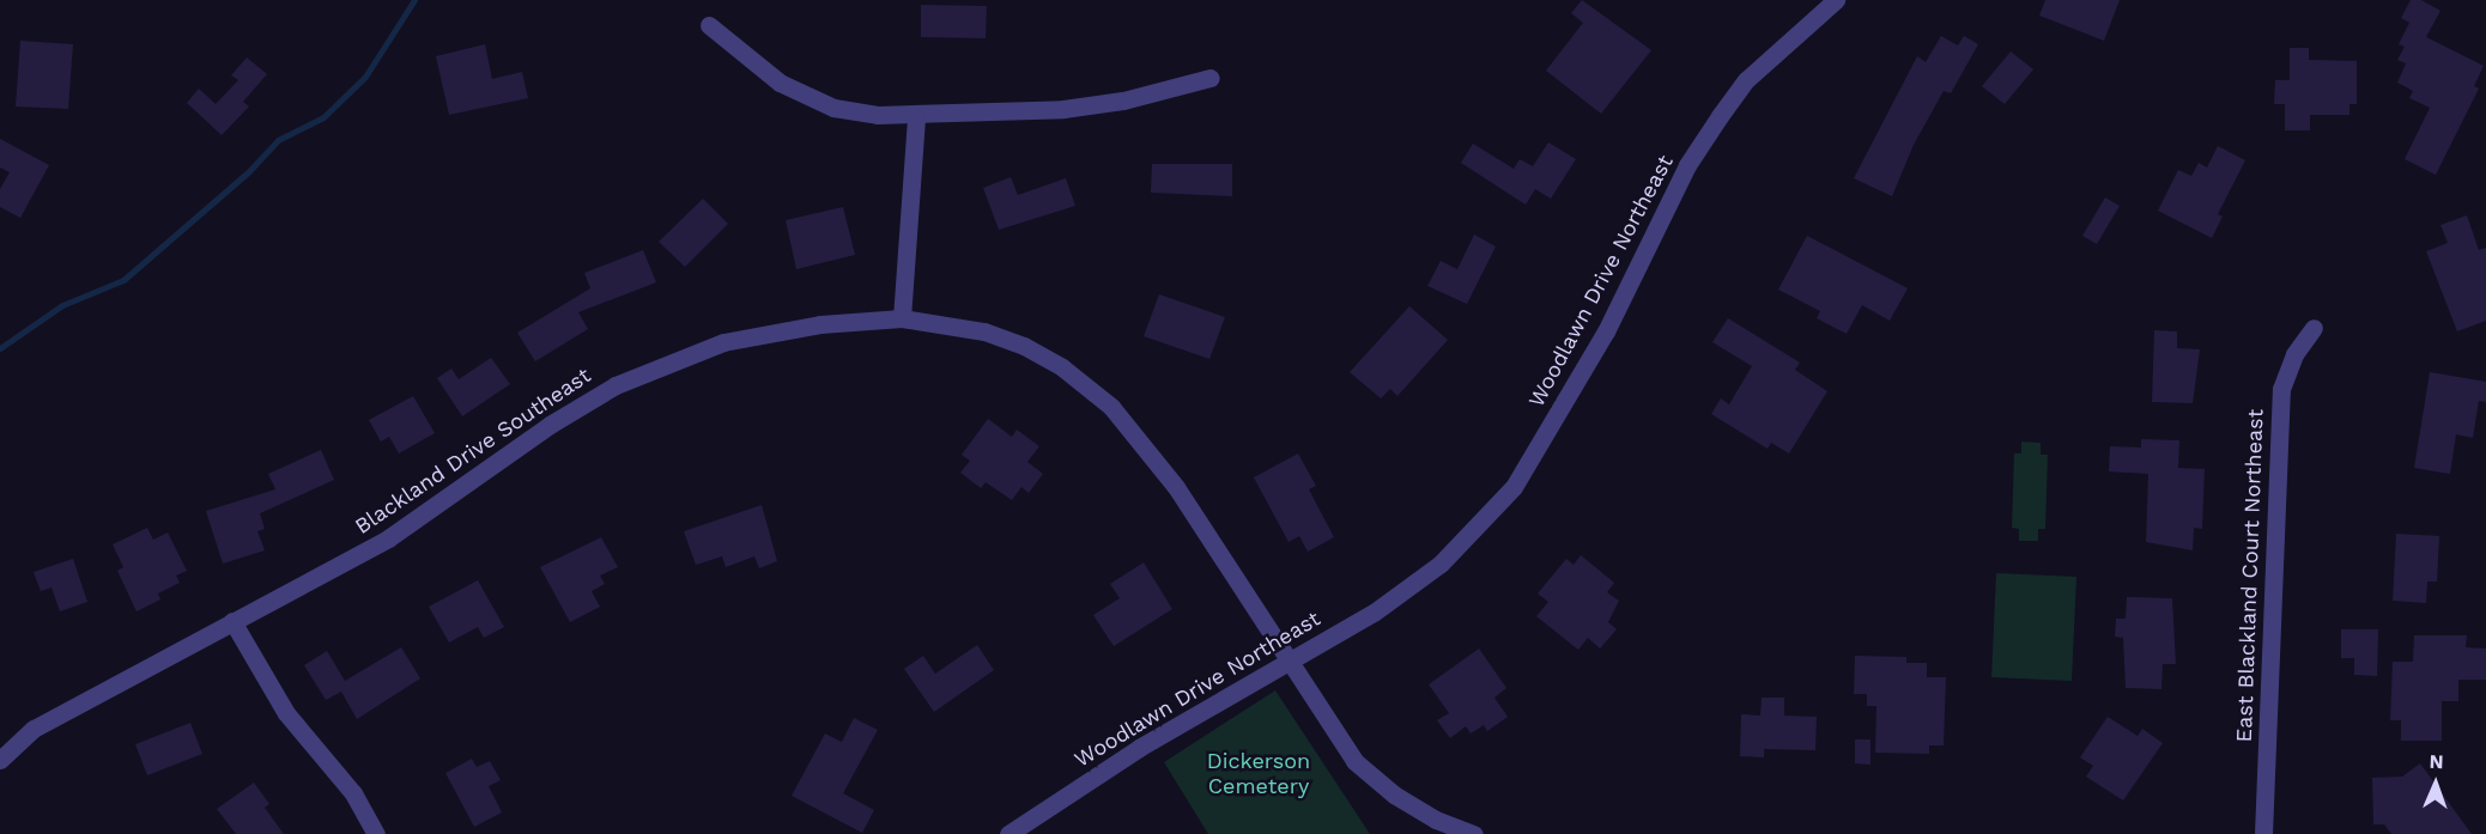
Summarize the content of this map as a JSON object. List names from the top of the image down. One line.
{"streets":{"street":["Woodlawn Drive Northeast","Blackland Drive Southeast","East Blackland Court Northeast"]},"crossings":[["Woodlawn Drive Northeast","Blackland Drive Southeast"]],"parks":["Dickerson Cemetery"],"north":"top"}
